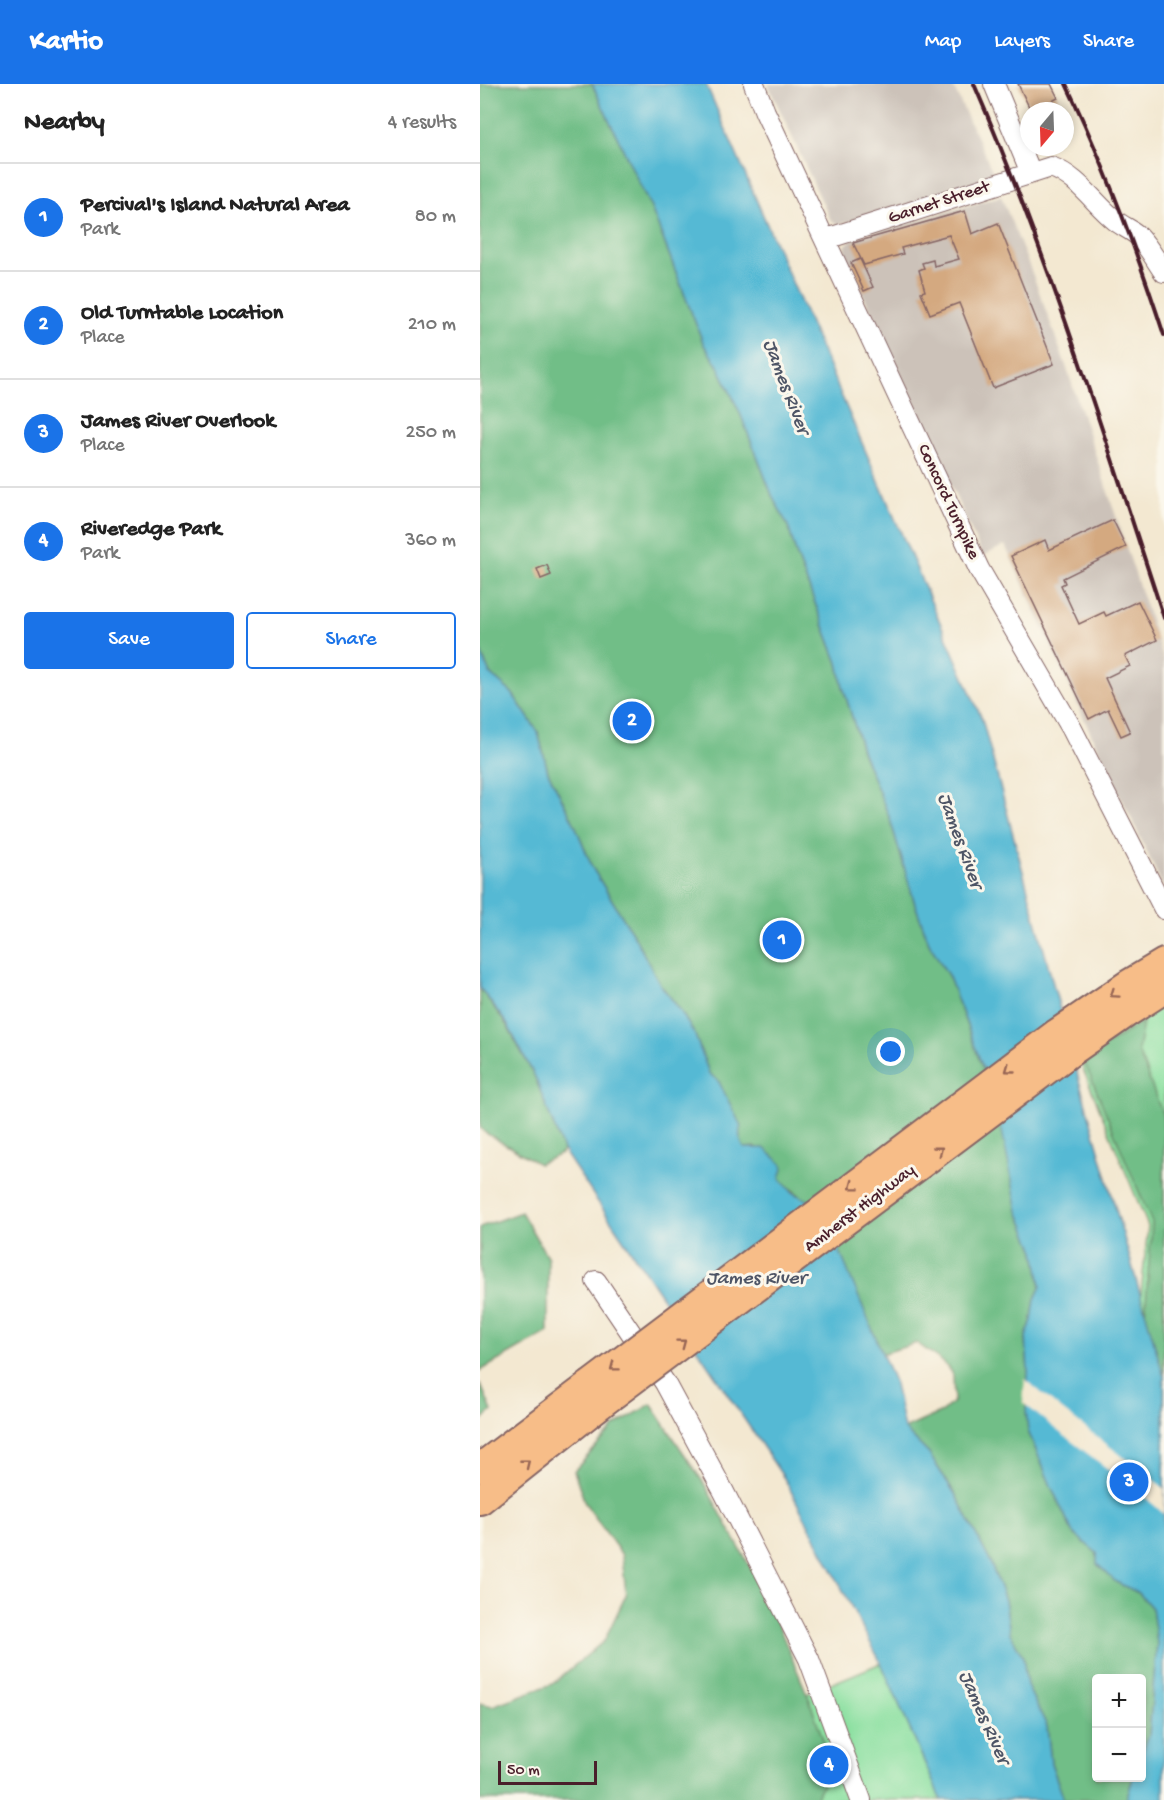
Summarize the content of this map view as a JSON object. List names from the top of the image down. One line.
{"streets":{"highway":["Amherst Highway"],"street":["Garnet Street","Concord Turnpike"]},"crossings":[["Garnet Street","Concord Turnpike"]],"water":["James River"],"scale_bar":"50 m","north":"bottom","page":{"header":"Kartio","nav":["Map","Layers","Share"],"heading":["Nearby","4 results"],"list":[{"mark":"1","name":"Percival's Island Natural Area","note":"Park","value":"80 m"},{"mark":"2","name":"Old Turntable Location","note":"Place","value":"210 m"},{"mark":"3","name":"James River Overlook","note":"Place","value":"250 m"},{"mark":"4","name":"Riveredge Park","note":"Park","value":"360 m"}],"buttons":["Save","Share"],"pins":["2","1","3","4"],"map_buttons":["+","−"],"scale":"50 m"}}
